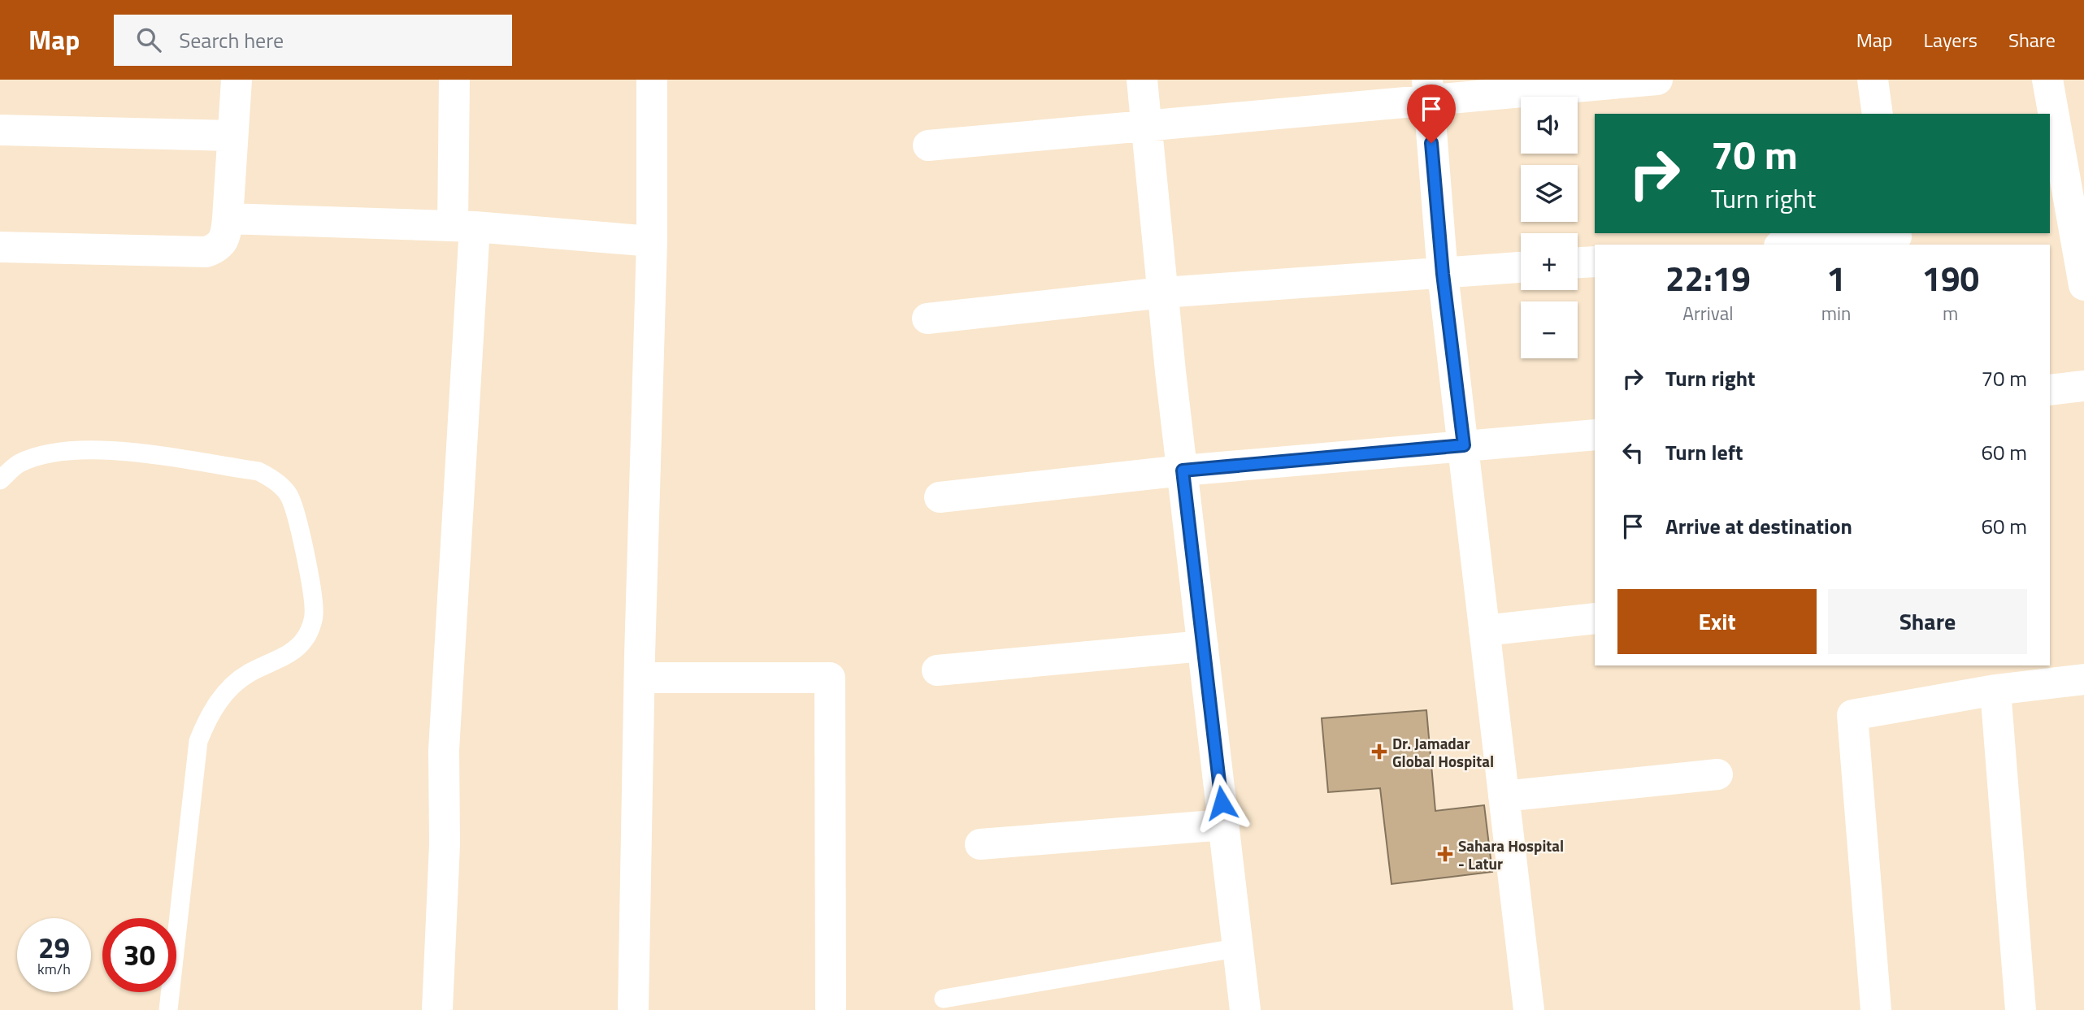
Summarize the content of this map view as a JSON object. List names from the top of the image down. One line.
{"places":{"health":["Dr. Jamadar Global Hospital","Sahara Hospital - Latur"]},"page":{"header":"Map","search":"Search here","nav":["Map","Layers","Share"],"map_buttons":["+","−"],"turn":["70 m","Turn right"],"eta":["22:19","Arrival","1","min","190","m"],"list":[{"name":"Turn right","value":"70 m"},{"name":"Turn left","value":"60 m"},{"name":"Arrive at destination","value":"60 m"}],"buttons":["Exit","Share"],"speed":"29 km/h","limit":"30"}}
